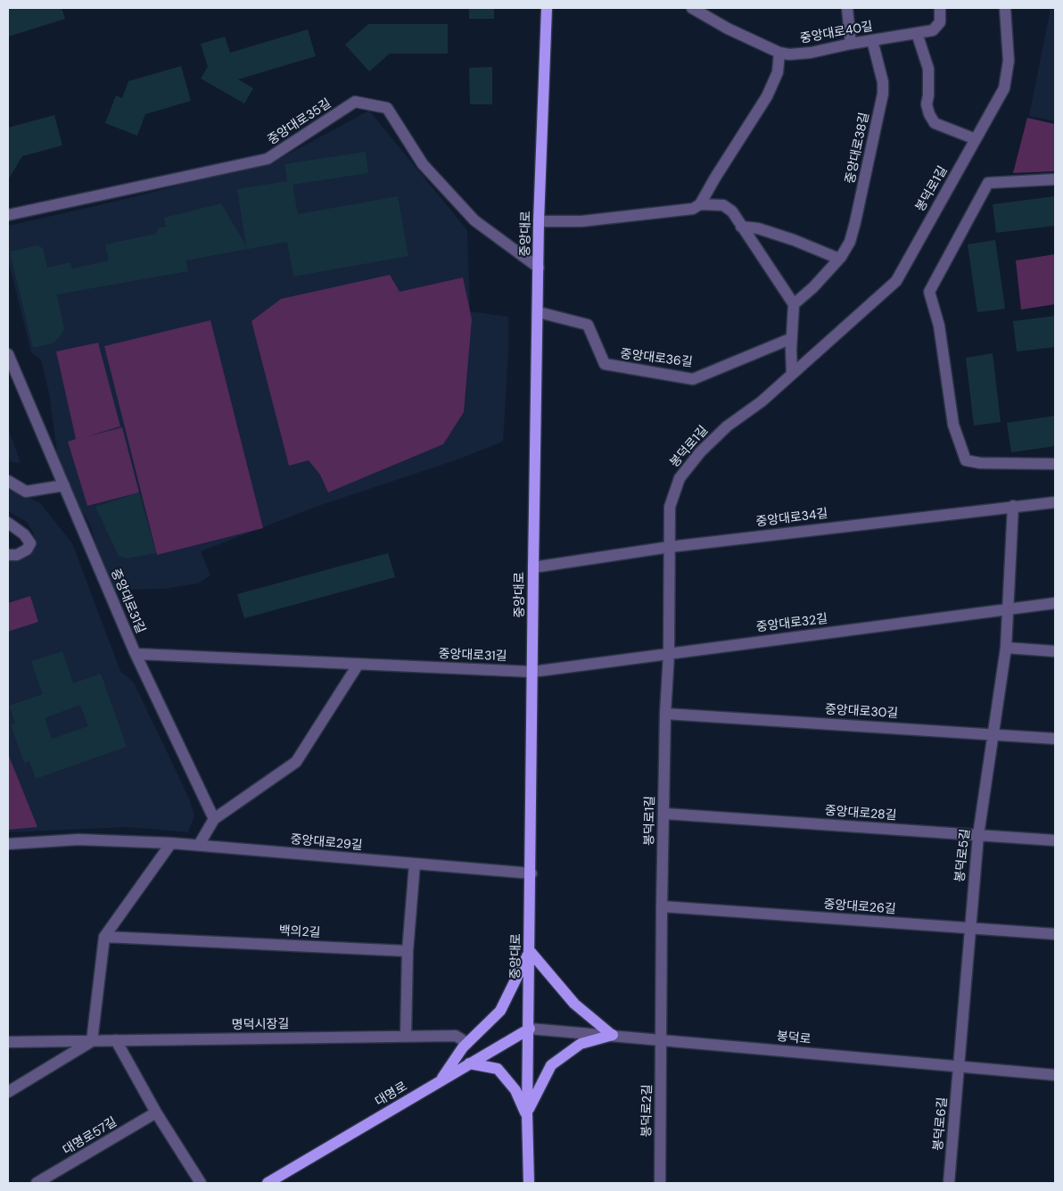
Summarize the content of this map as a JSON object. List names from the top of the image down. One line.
{"streets":{"main road":["중앙대로","대명로"],"street":["중앙대로40길","중앙대로35길","중앙대로38길","봉덕로1길","중앙대로36길","중앙대로34길","중앙대로31길","중앙대로32길","중앙대로30길","중앙대로28길","중앙대로29길","봉덕로5길","중앙대로26길","백의2길","명덕시장길","봉덕로","봉덕로2길","봉덕로6길","대명로57길"]},"crossings":[["중앙대로40길","중앙대로38길"],["중앙대로35길","중앙대로"],["봉덕로1길","중앙대로34길"],["봉덕로1길","중앙대로32길"],["봉덕로1길","중앙대로30길"],["봉덕로1길","중앙대로28길"],["봉덕로1길","중앙대로26길"],["봉덕로1길","봉덕로"],["봉덕로1길","봉덕로2길"],["중앙대로","중앙대로36길"],["중앙대로","중앙대로34길"],["중앙대로","중앙대로31길"],["중앙대로","중앙대로32길"],["중앙대로","중앙대로29길"],["중앙대로","봉덕로"],["중앙대로","대명로"],["중앙대로34길","봉덕로5길"],["중앙대로31길","중앙대로32길"],["중앙대로32길","봉덕로5길"],["중앙대로30길","봉덕로5길"],["중앙대로28길","봉덕로5길"],["봉덕로5길","중앙대로26길"],["봉덕로5길","봉덕로"],["봉덕로5길","봉덕로6길"],["봉덕로","대명로"],["봉덕로","봉덕로2길"],["봉덕로","봉덕로6길"]]}
